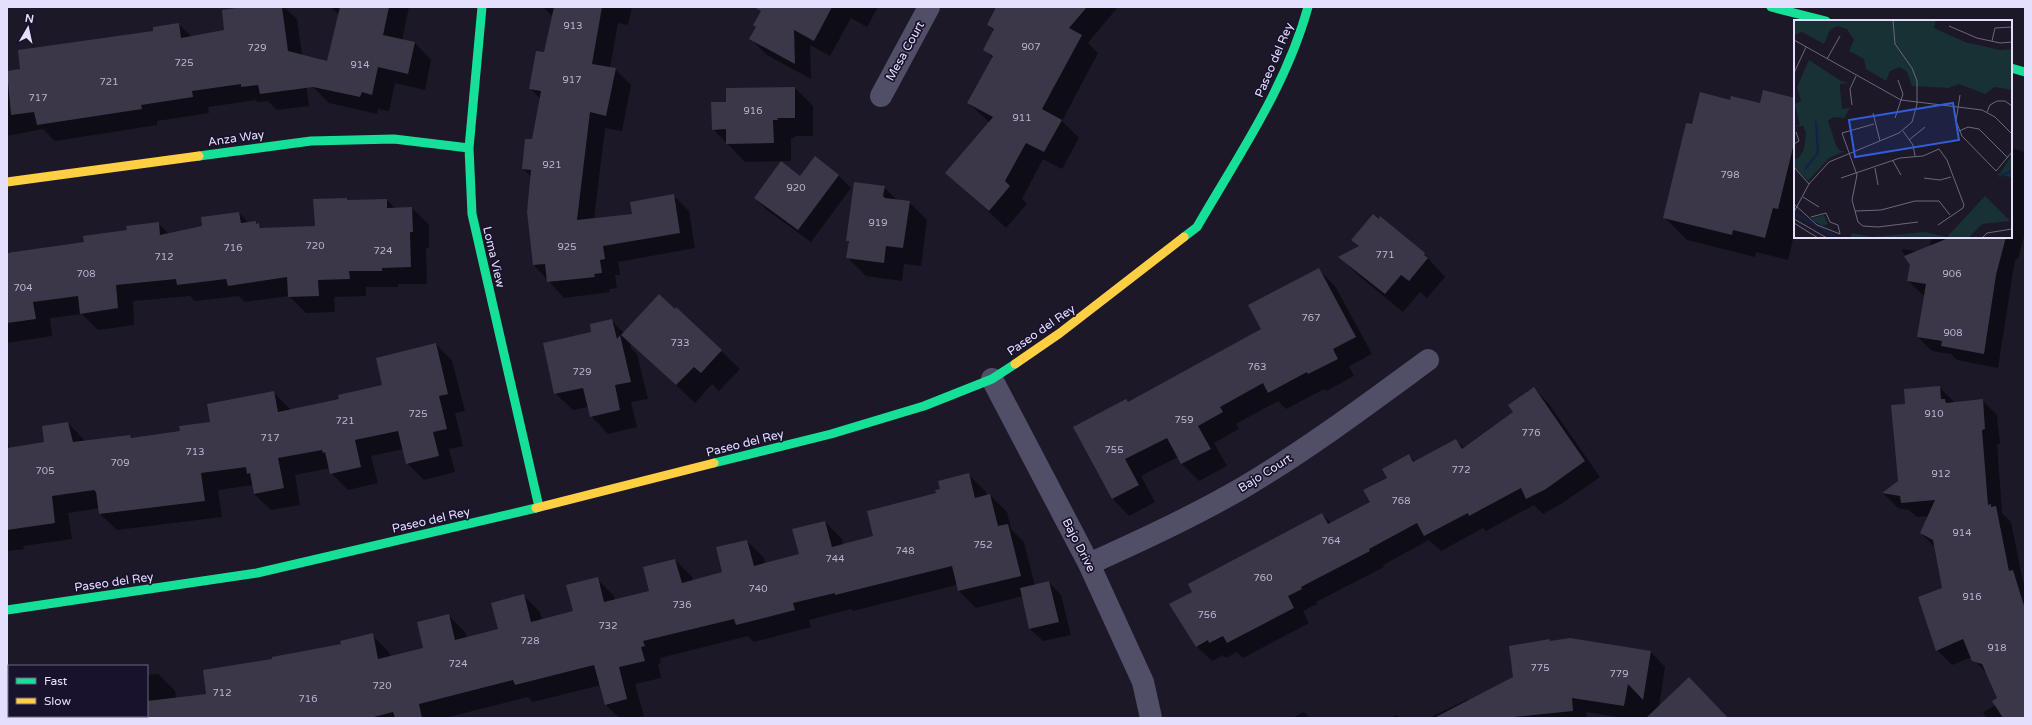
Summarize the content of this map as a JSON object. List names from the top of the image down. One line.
{"streets":{"main road":["Paseo del Rey","Anza Way","Loma View"],"street":["Mesa Court","Bajo Court","Bajo Drive"]},"crossings":[["Paseo del Rey","Loma View"],["Paseo del Rey","Bajo Drive"],["Anza Way","Loma View"],["Bajo Court","Bajo Drive"]],"house_numbers":["913","907","729","725","914","917","721","717","916","911","921","798","920","919","720","925","716","724","771","712","708","906","704","767","908","733","763","729","725","910","759","721","776","717","755","713","709","772","705","912","768","914","764","752","748","744","760","740","916","736","756","732","728","918","724","775","779","720","712","716"],"legend":["Fast","Slow"],"north":"top"}
